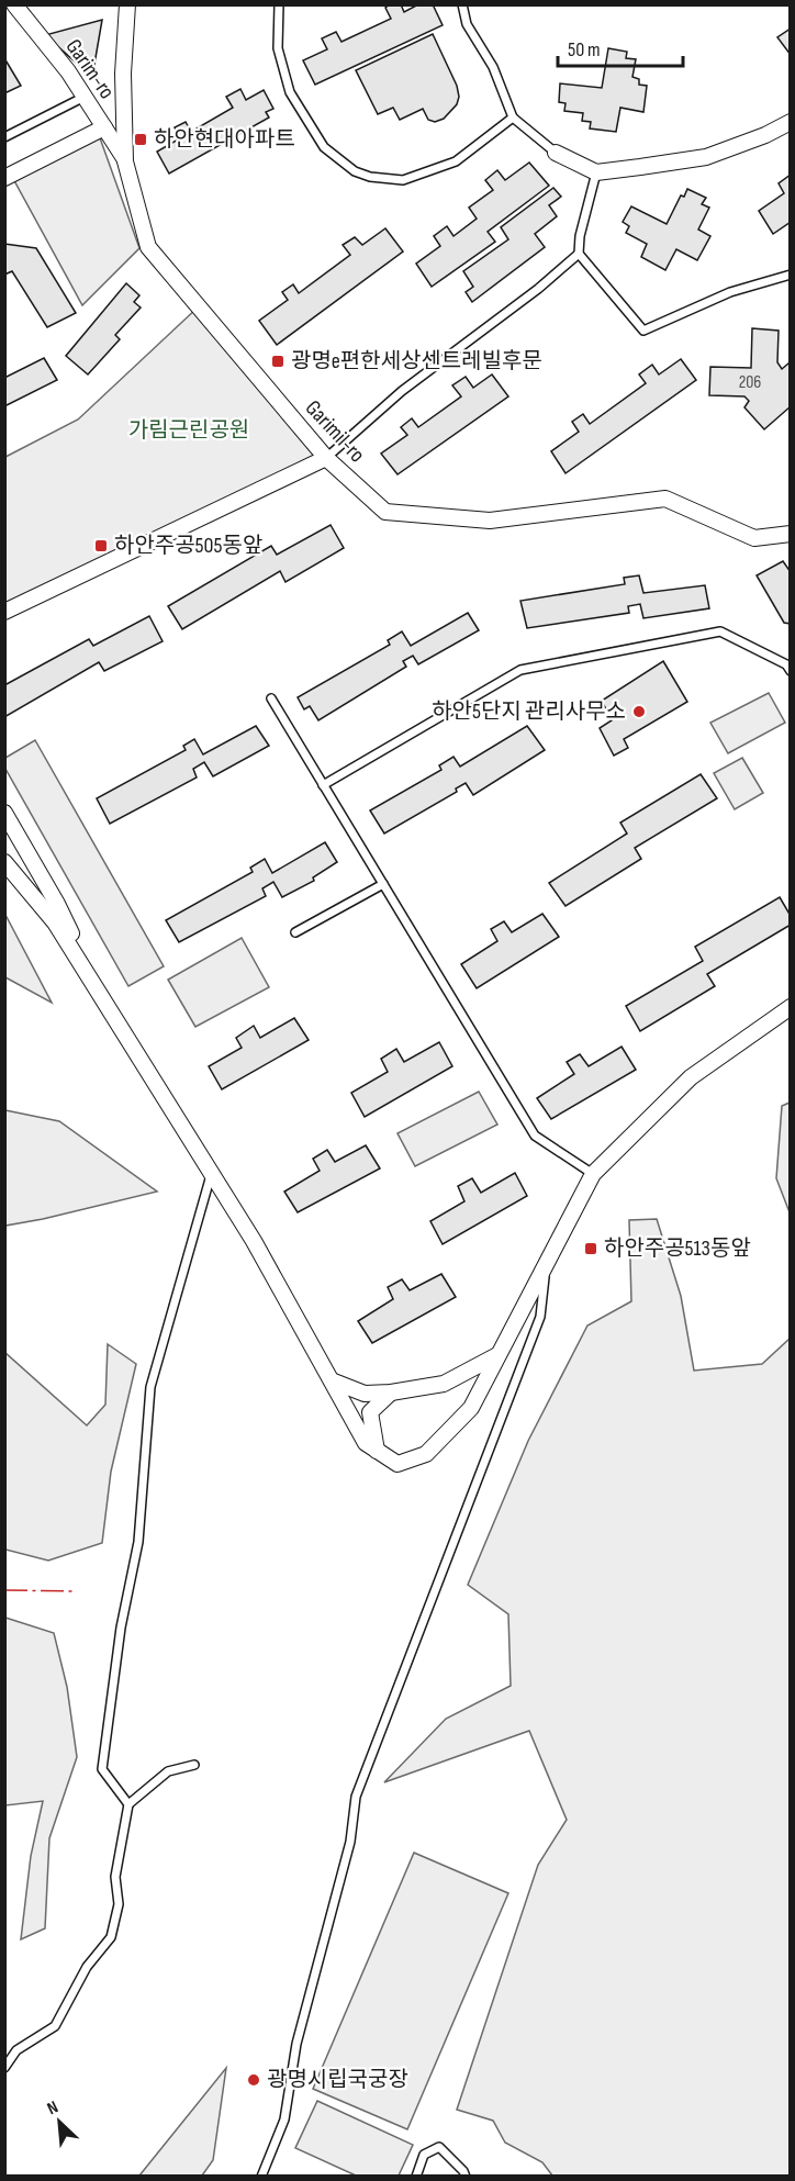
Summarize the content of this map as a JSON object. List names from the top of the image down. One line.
{"streets":{"street":["Garim-ro","Garimil-ro"]},"crossings":[["Garim-ro","Garimil-ro"]],"parks":["가림근린공원"],"places":{"transit":["하안현대아파트","광명e편한세상센트레빌후문","하안주공505동앞","하안주공513동앞"],"other":["하안5단지 관리사무소","광명시립국궁장"]},"house_numbers":["206"],"scale_bar":"50 m","north":"top left"}
